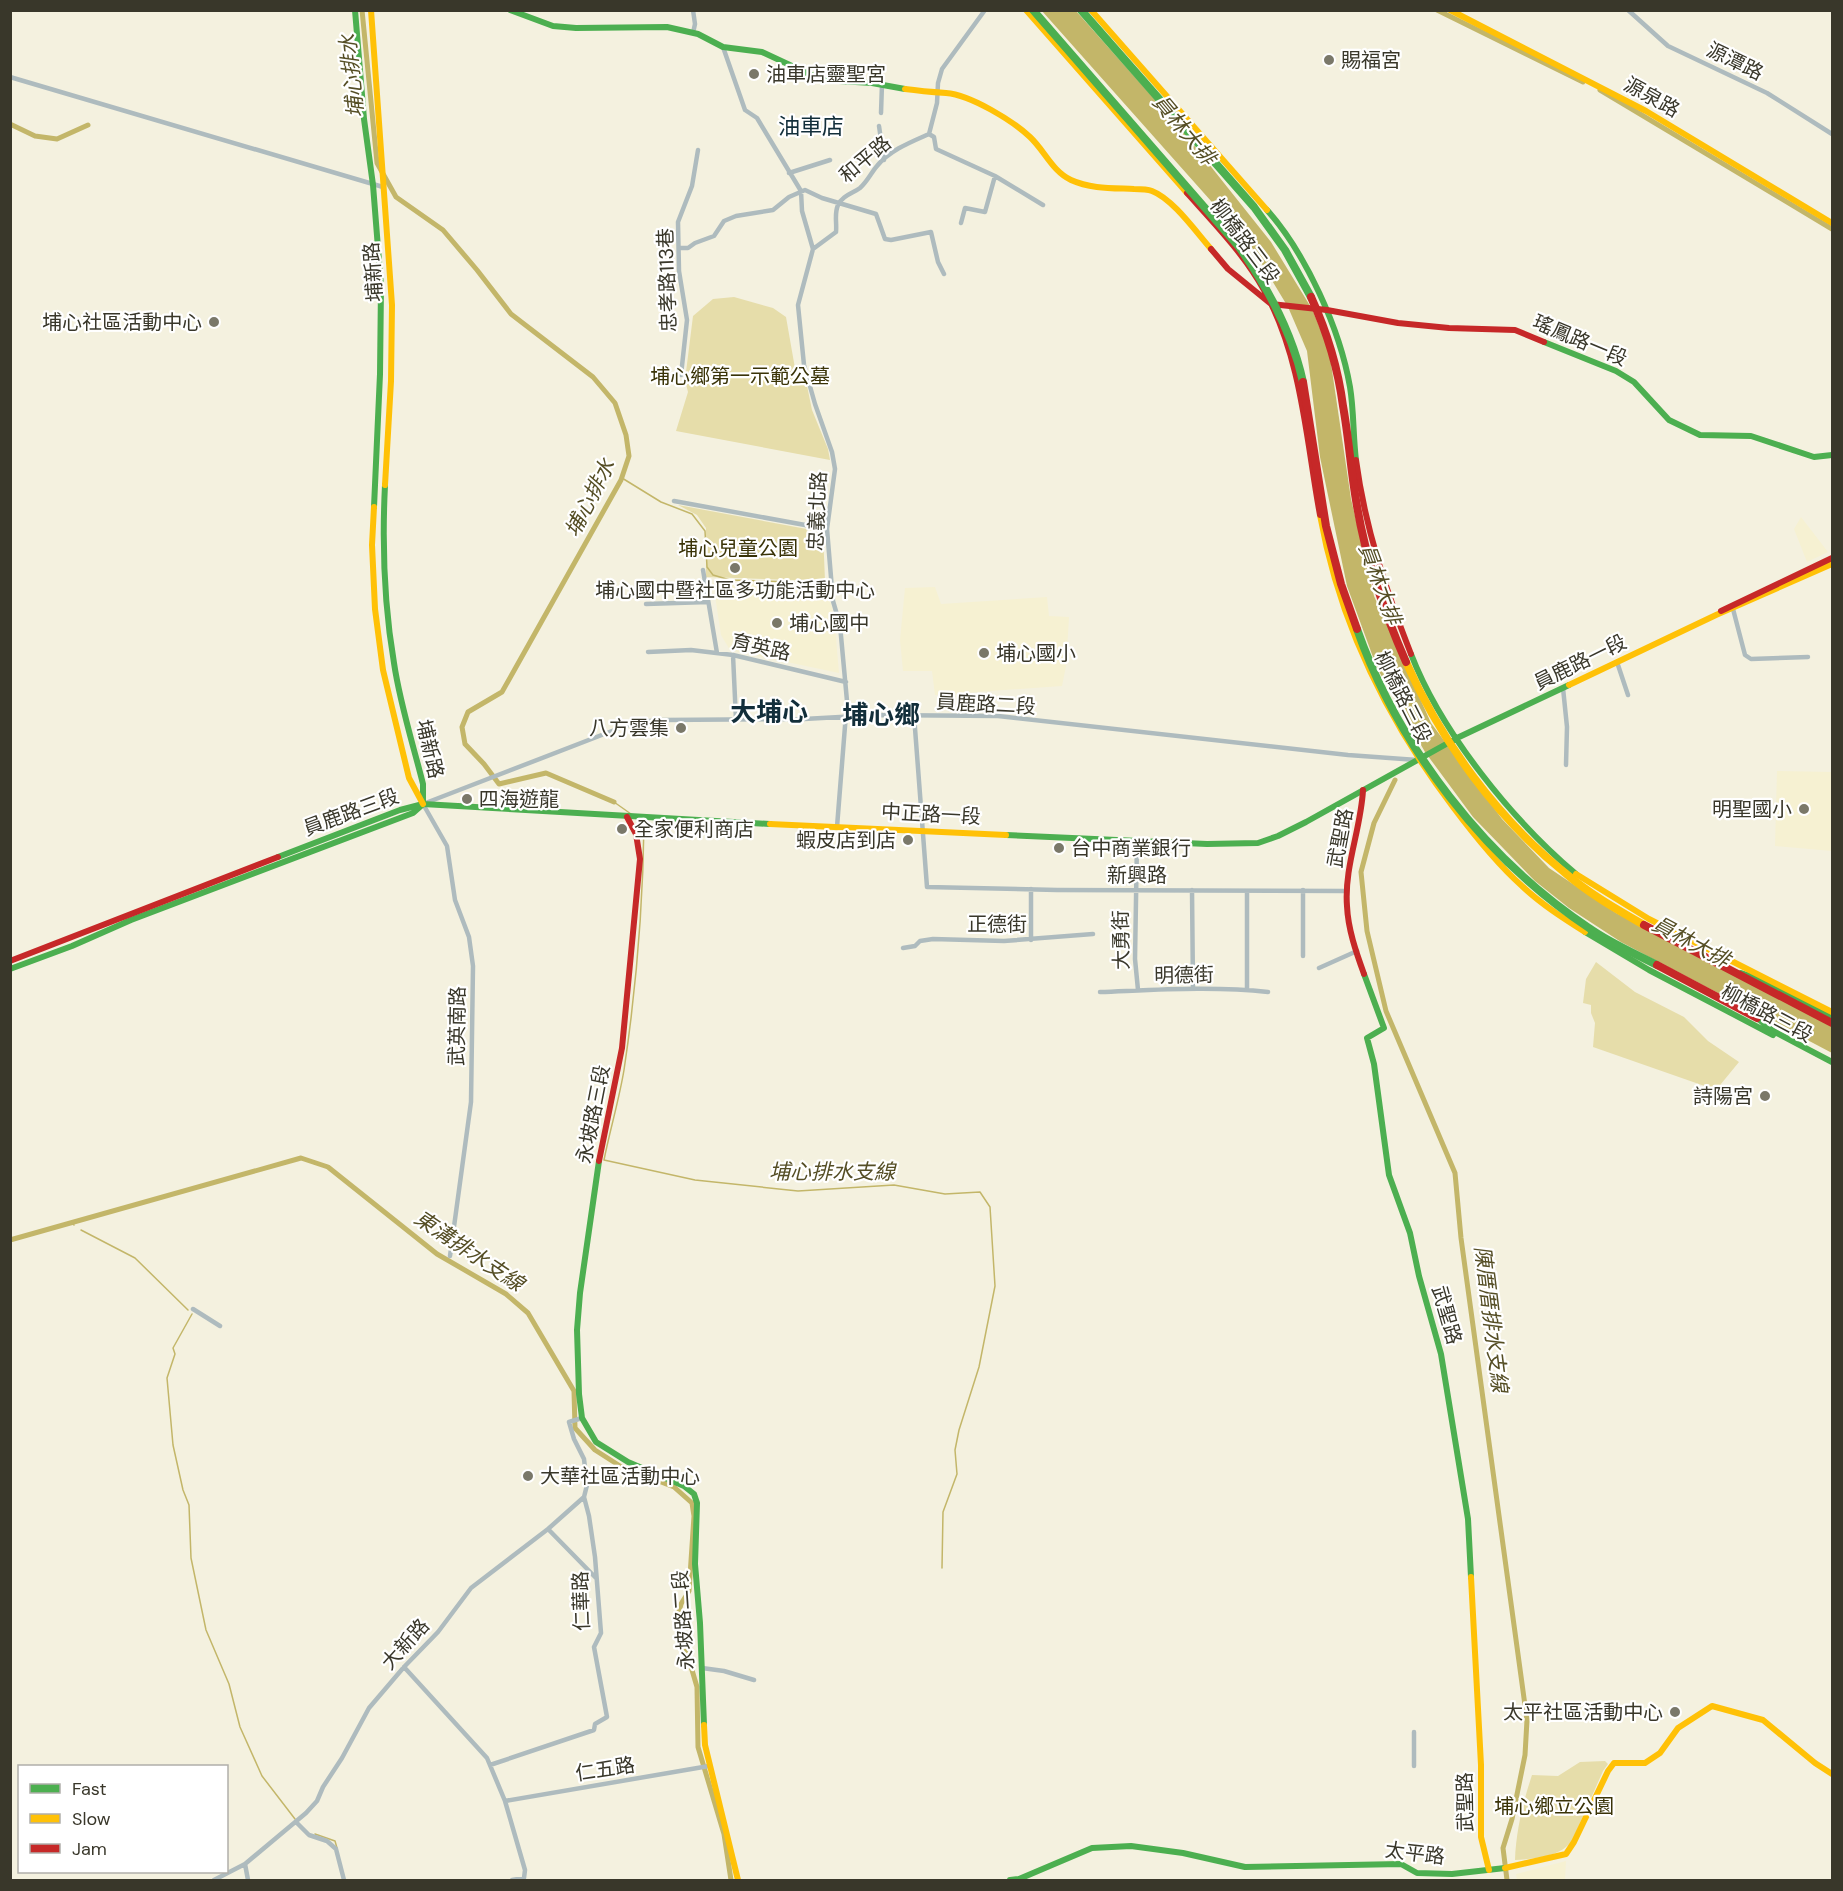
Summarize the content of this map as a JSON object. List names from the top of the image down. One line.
{"streets":{"main road":["源泉路","柳橋路三段","埔新路","瑤鳳路一段","員鹿路一段","員鹿路三段","中正路一段","武聖路","永坡路三段","永坡路二段","太平路"],"street":["源潭路","和平路","忠孝路113巷","忠義北路","育英路","員鹿路二段","新興路","正德街","大勇街","明德街","武英南路","仁華路","大新路","仁五路"]},"crossings":[["和平路","忠義北路"],["柳橋路三段","瑤鳳路一段"],["柳橋路三段","員鹿路一段"],["柳橋路三段","員鹿路二段"],["柳橋路三段","中正路一段"],["埔新路","員鹿路二段"],["埔新路","員鹿路三段"],["埔新路","中正路一段"],["埔新路","武英南路"],["忠義北路","育英路"],["忠義北路","員鹿路二段"],["忠義北路","中正路一段"],["員鹿路一段","中正路一段"],["員鹿路二段","員鹿路三段"],["員鹿路二段","中正路一段"],["員鹿路二段","武英南路"],["員鹿路三段","中正路一段"],["員鹿路三段","武英南路"],["中正路一段","武聖路"],["中正路一段","新興路"],["中正路一段","大勇街"],["中正路一段","武英南路"],["中正路一段","永坡路三段"],["武聖路","新興路"],["武聖路","太平路"],["新興路","大勇街"],["大勇街","明德街"],["永坡路三段","永坡路二段"],["仁華路","大新路"],["永坡路二段","仁五路"]],"districts":["油車店","大埔心","埔心鄉"],"water":["埔心排水","員林大排","埔心排水支線","東溝排水支線","陳厝厝排水支線"],"parks":["埔心鄉第一示範公墓","埔心兒童公園","埔心鄉立公園"],"places":["賜福宮","油車店靈聖宮","埔心社區活動中心","埔心國中暨社區多功能活動中心","埔心國中","埔心國小","八方雲集","四海遊龍","明聖國小","全家便利商店","蝦皮店到店","台中商業銀行","詩陽宮","大華社區活動中心","太平社區活動中心"],"legend":["Fast","Slow","Jam"]}
